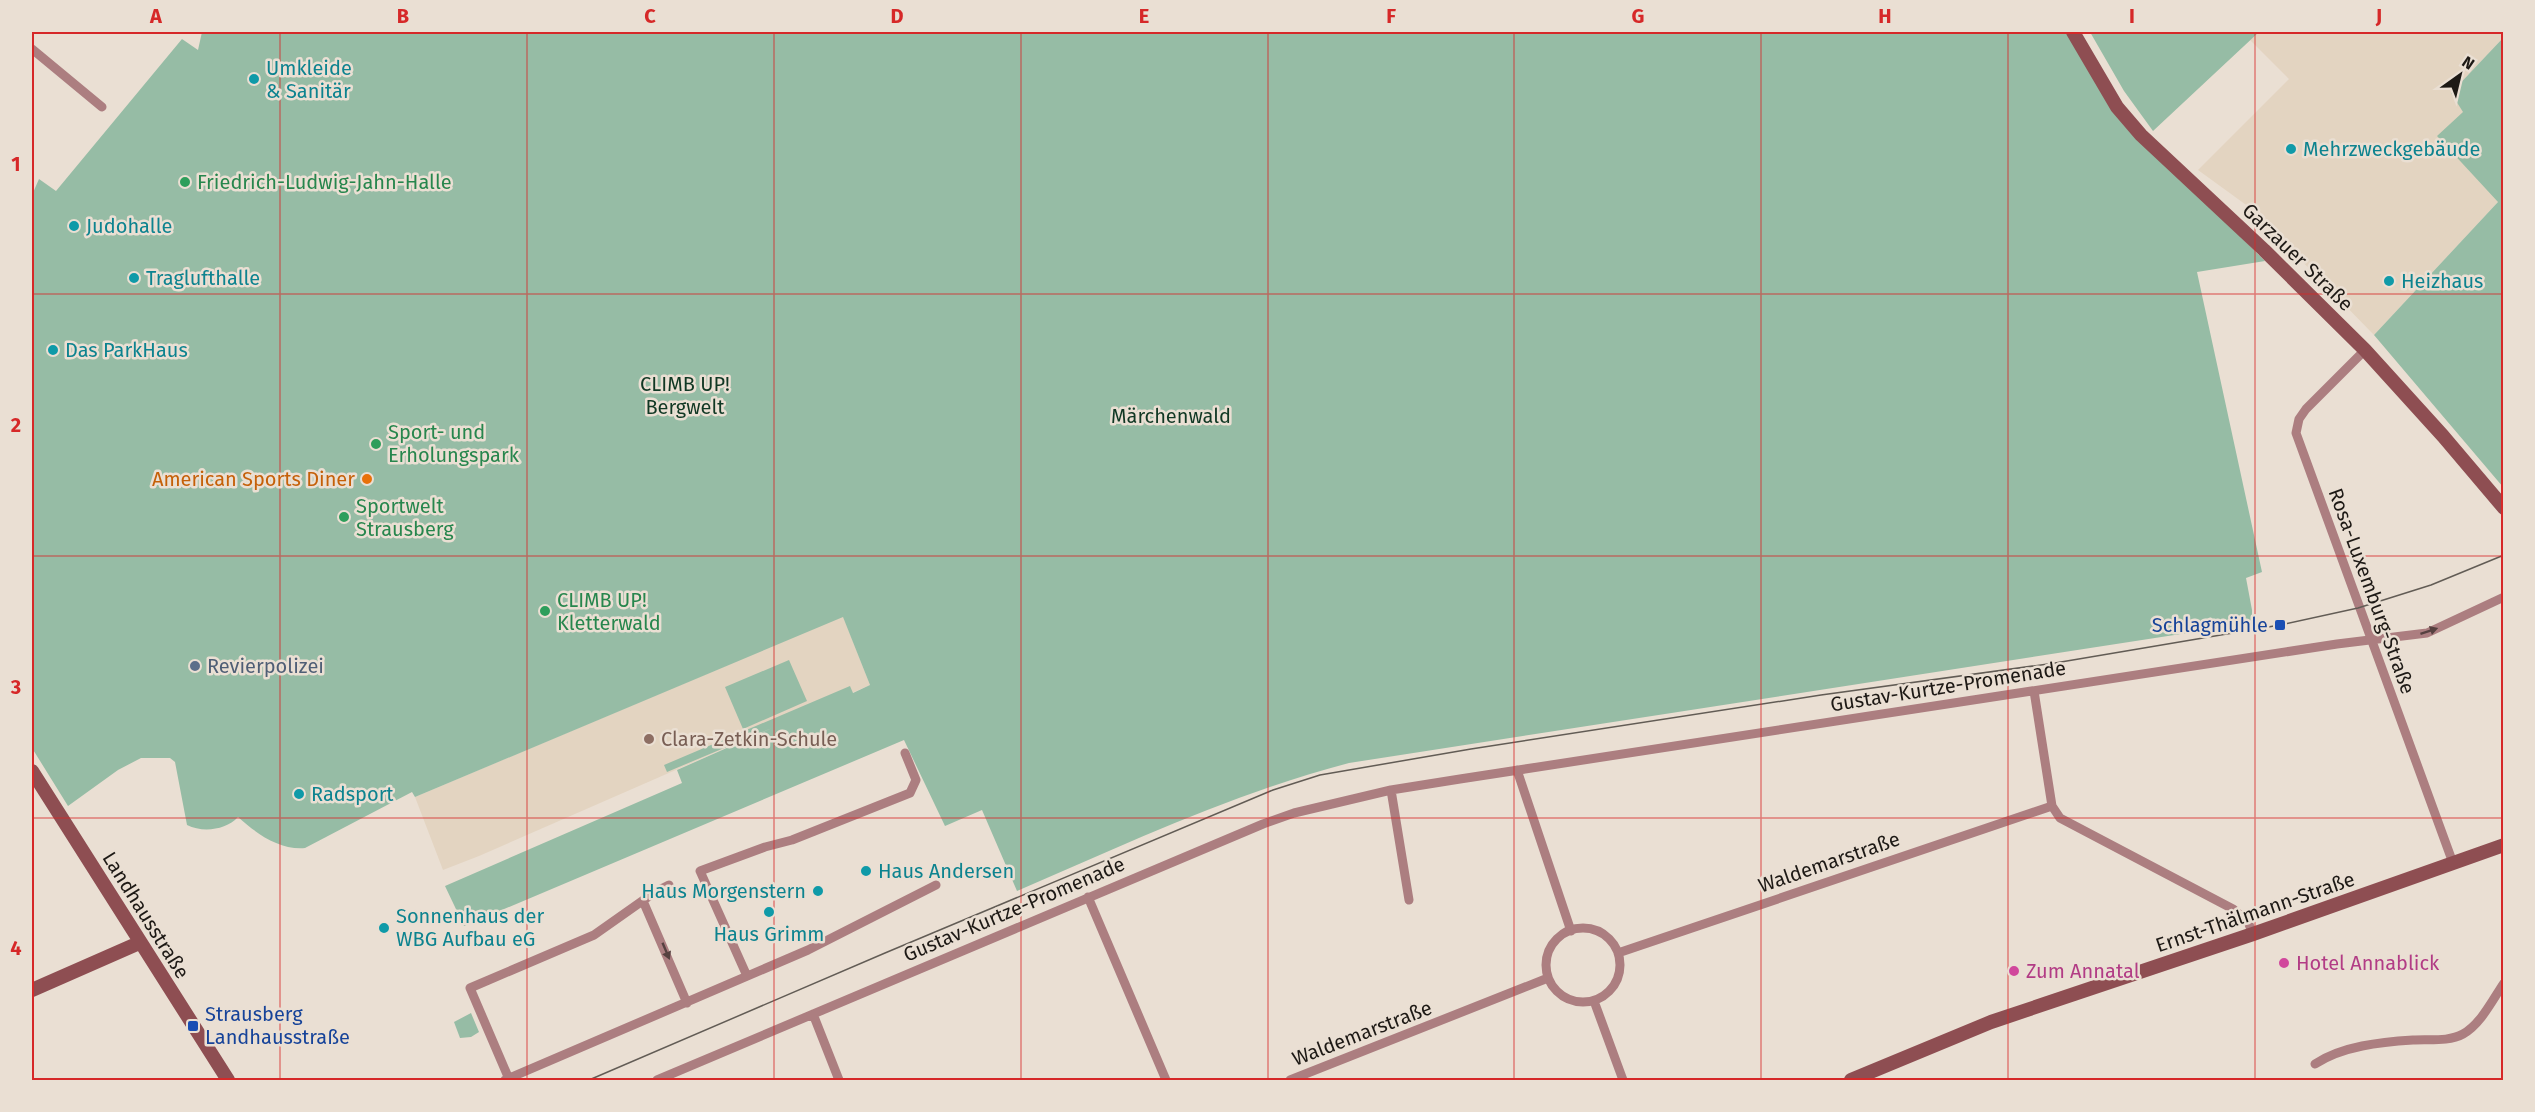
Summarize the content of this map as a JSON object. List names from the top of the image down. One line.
{"streets":{"street":["Garzauer Straße","Rosa-Luxemburg-Straße","Gustav-Kurtze-Promenade","Waldemarstraße","Ernst-Thälmann-Straße","Landhausstraße"]},"crossings":[["Garzauer Straße","Rosa-Luxemburg-Straße"],["Rosa-Luxemburg-Straße","Gustav-Kurtze-Promenade"],["Rosa-Luxemburg-Straße","Ernst-Thälmann-Straße"]],"parks":["CLIMB UP! Bergwelt","Märchenwald"],"places":{"other":["Umkleide & Sanitär","Mehrzweckgebäude","Friedrich-Ludwig-Jahn-Halle","Judohalle","Traglufthalle","Heizhaus","Das ParkHaus","Sport- und Erholungspark","American Sports Diner","Sportwelt Strausberg","CLIMB UP! Kletterwald","Revierpolizei","Clara-Zetkin-Schule","Radsport","Haus Andersen","Haus Morgenstern","Haus Grimm","Sonnenhaus der WBG Aufbau eG","Hotel Annablick","Zum Annatal"],"transit":["Schlagmühle","Strausberg Landhausstraße"]},"north":"top right","grid":{"columns":["A","B","C","D","E","F","G","H","I","J"],"rows":["1","2","3","4"]}}
